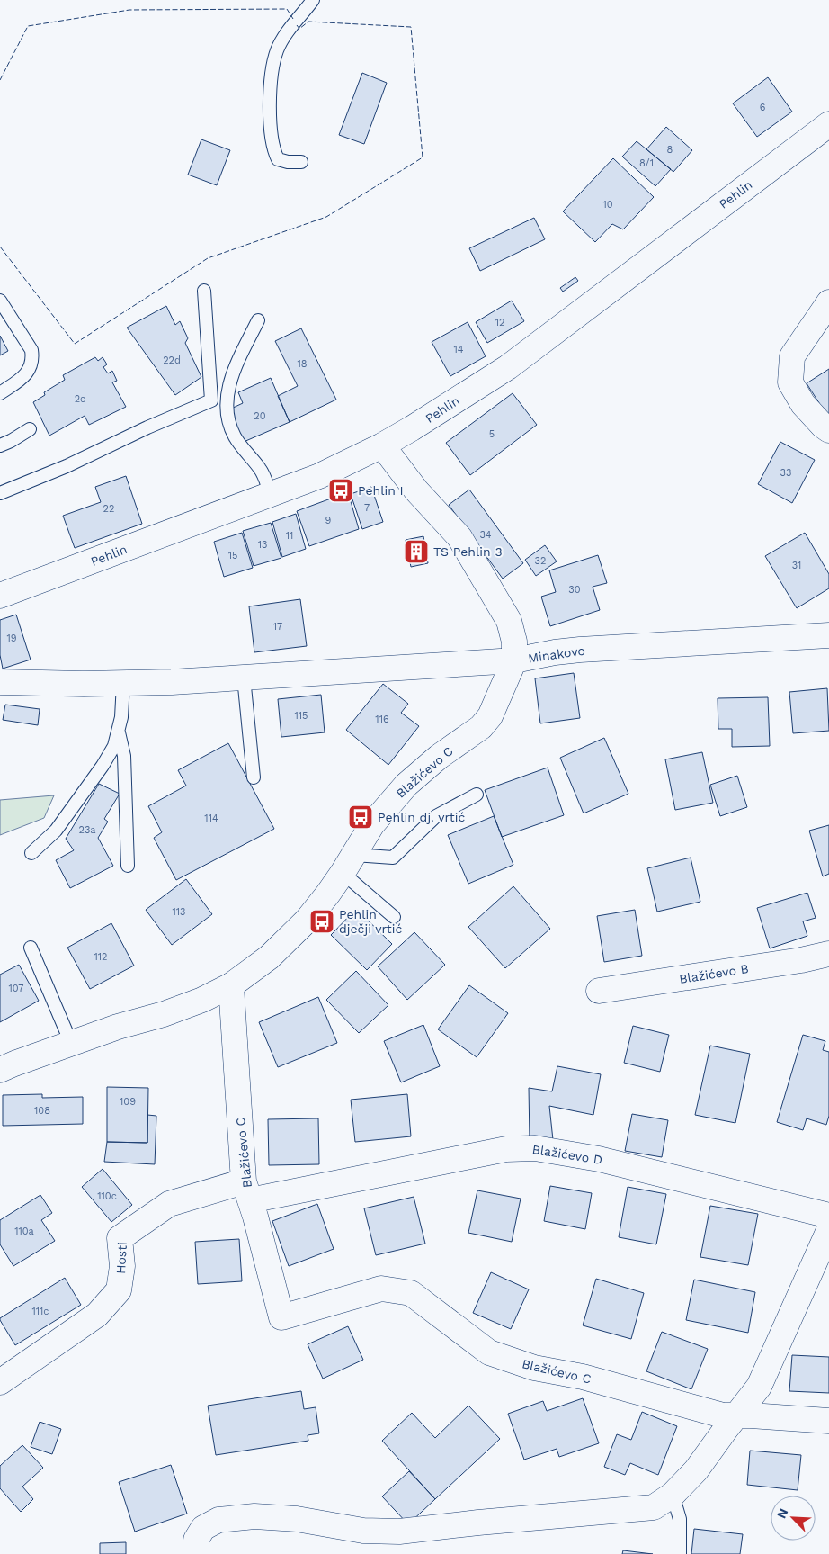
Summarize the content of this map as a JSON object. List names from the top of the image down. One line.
{"streets":{"street":["Pehlin","Minakovo","Blažićevo C","Blažićevo B","Blažićevo D","Hosti"]},"crossings":[["Pehlin","Minakovo"],["Minakovo","Blažićevo C"],["Blažićevo C","Blažićevo D"],["Blažićevo C","Hosti"],["Blažićevo D","Hosti"]],"places":{"bus stop":["Pehlin I","Pehlin dj. vrtić","Pehlin dječji vrtić"],"building":["TS Pehlin 3"]},"house_numbers":["6","8","8/1","10","12","14","22d","18","2c","20","5","33","7","22","9","34","11","13","15","32","31","30","17","19","115","116","114","23a","113","112","107","109","108","110c","110a","111c"],"north":"top left"}
